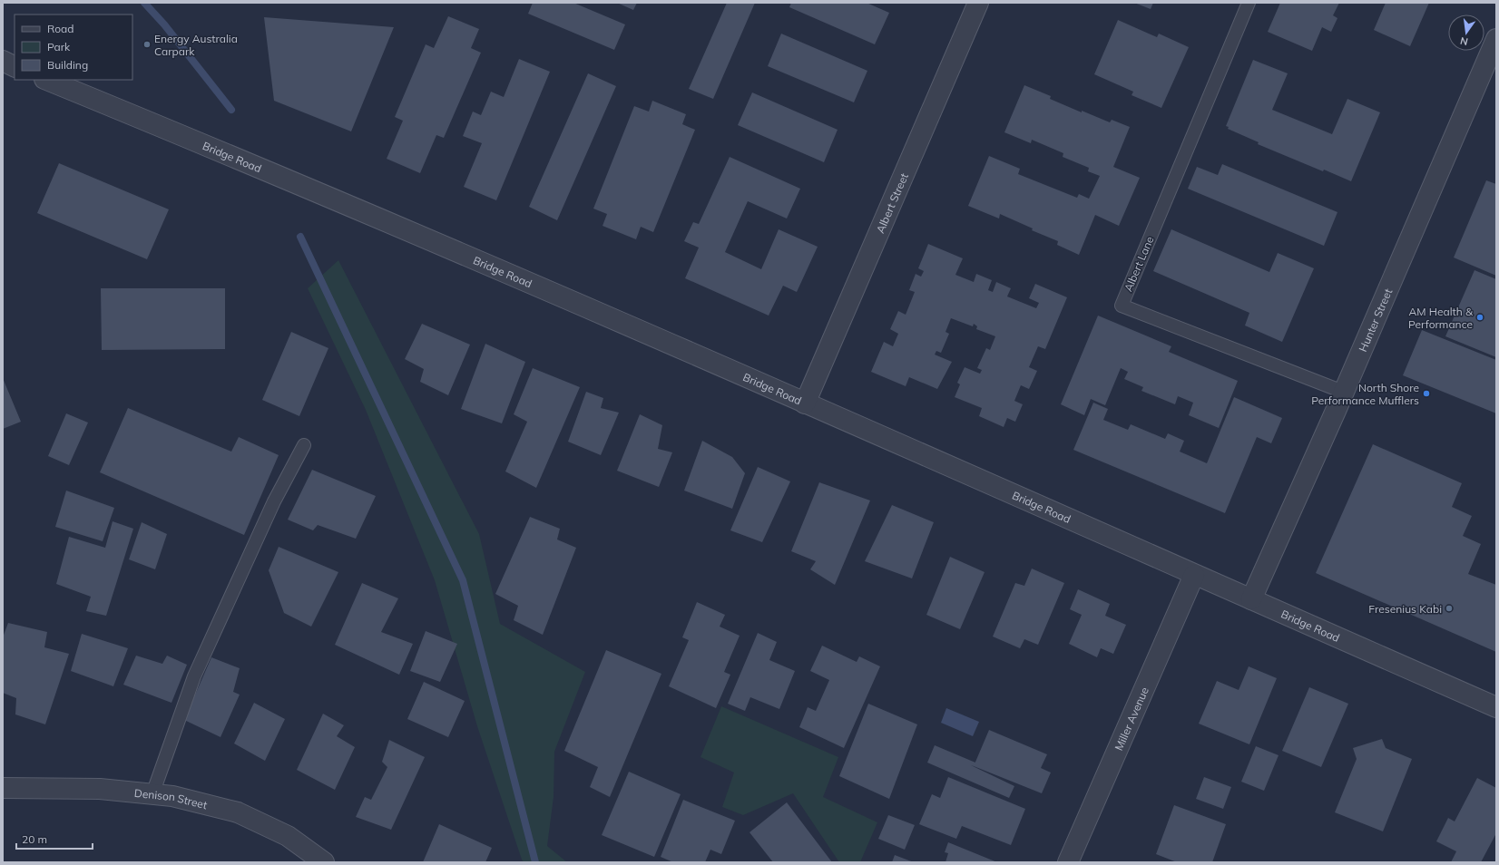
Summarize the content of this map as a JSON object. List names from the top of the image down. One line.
{"streets":{"street":["Bridge Road","Albert Street","Hunter Street","Miller Avenue","Denison Street"],"lane":["Albert Lane"]},"crossings":[["Bridge Road","Albert Street"],["Bridge Road","Hunter Street"],["Bridge Road","Miller Avenue"],["Albert Lane","Hunter Street"]],"places":["Energy Australia Carpark","AM Health & Performance","North Shore Performance Mufflers","Fresenius Kabi"],"legend":["Road","Park","Building"],"scale_bar":"20 m","north":"bottom"}
